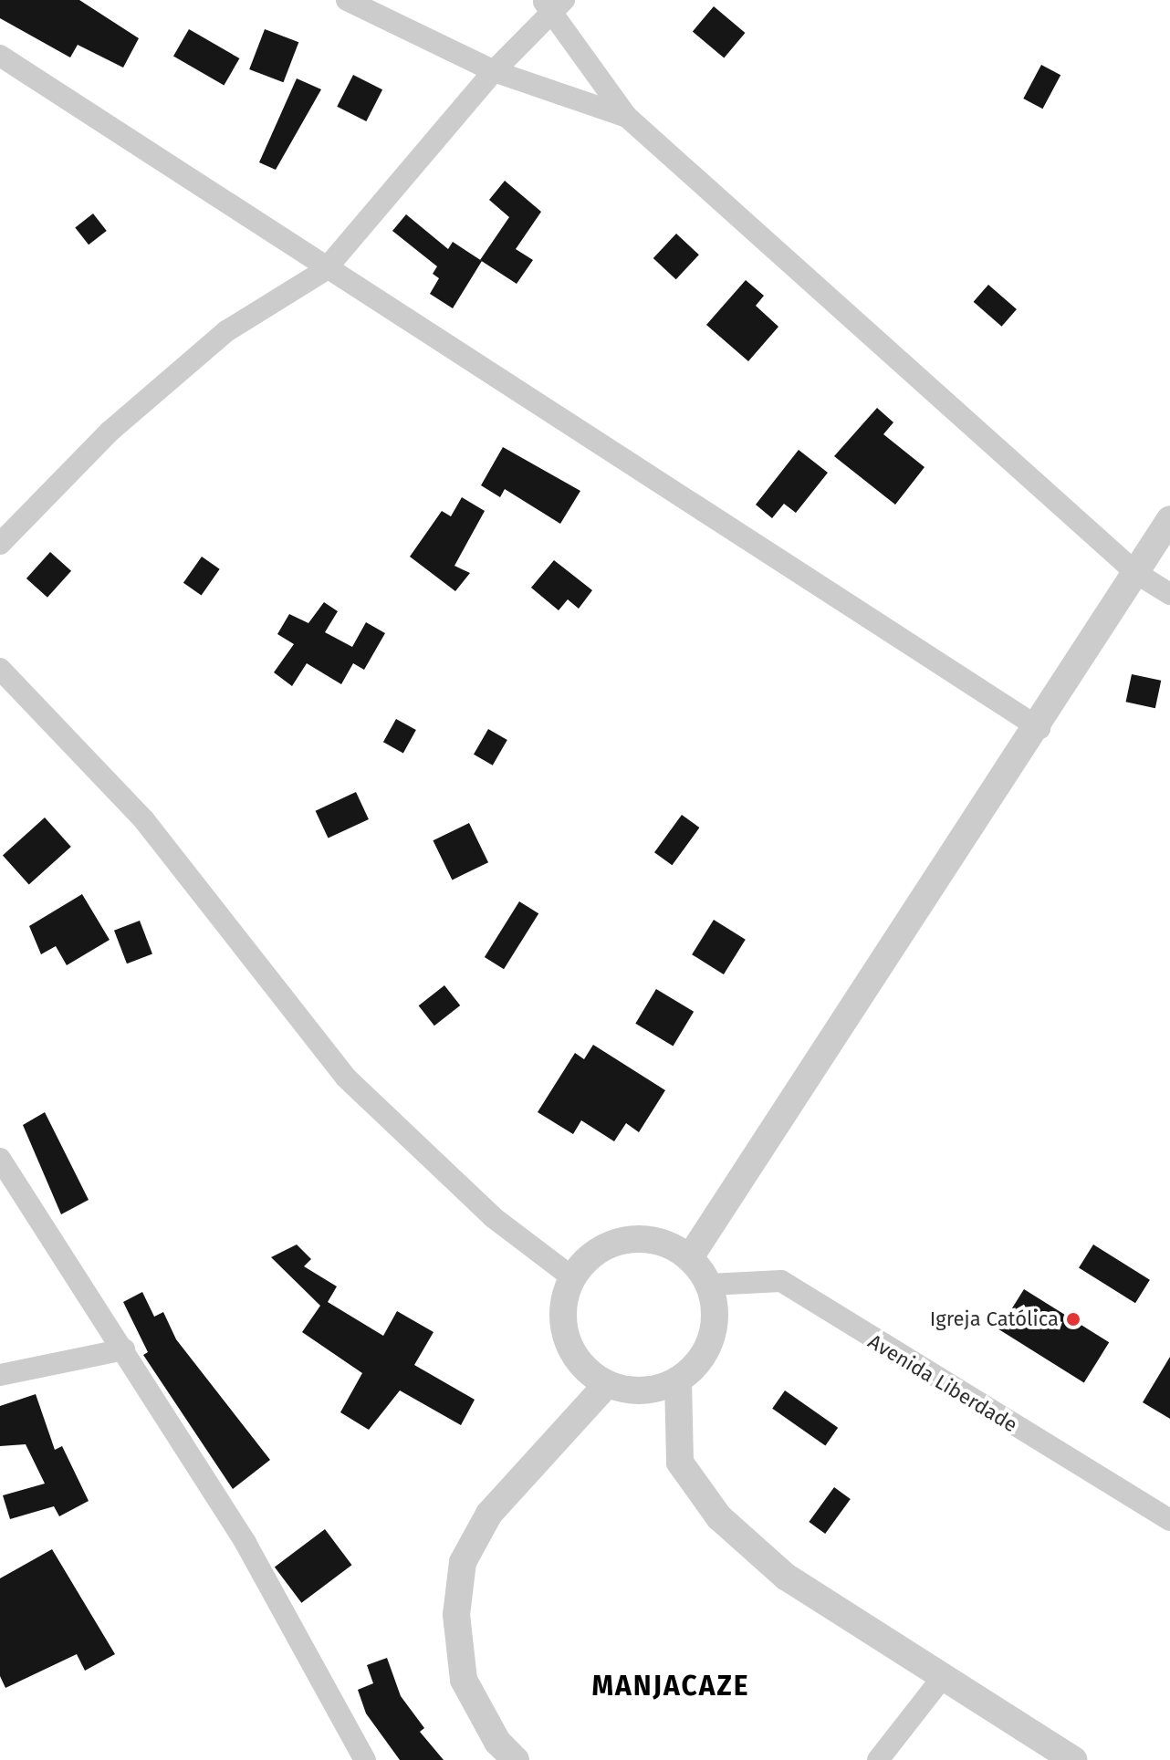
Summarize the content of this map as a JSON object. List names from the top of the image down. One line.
{"streets":{"street":["Avenida Liberdade"]},"districts":["MANJACAZE"],"places":["Igreja Católica"]}
